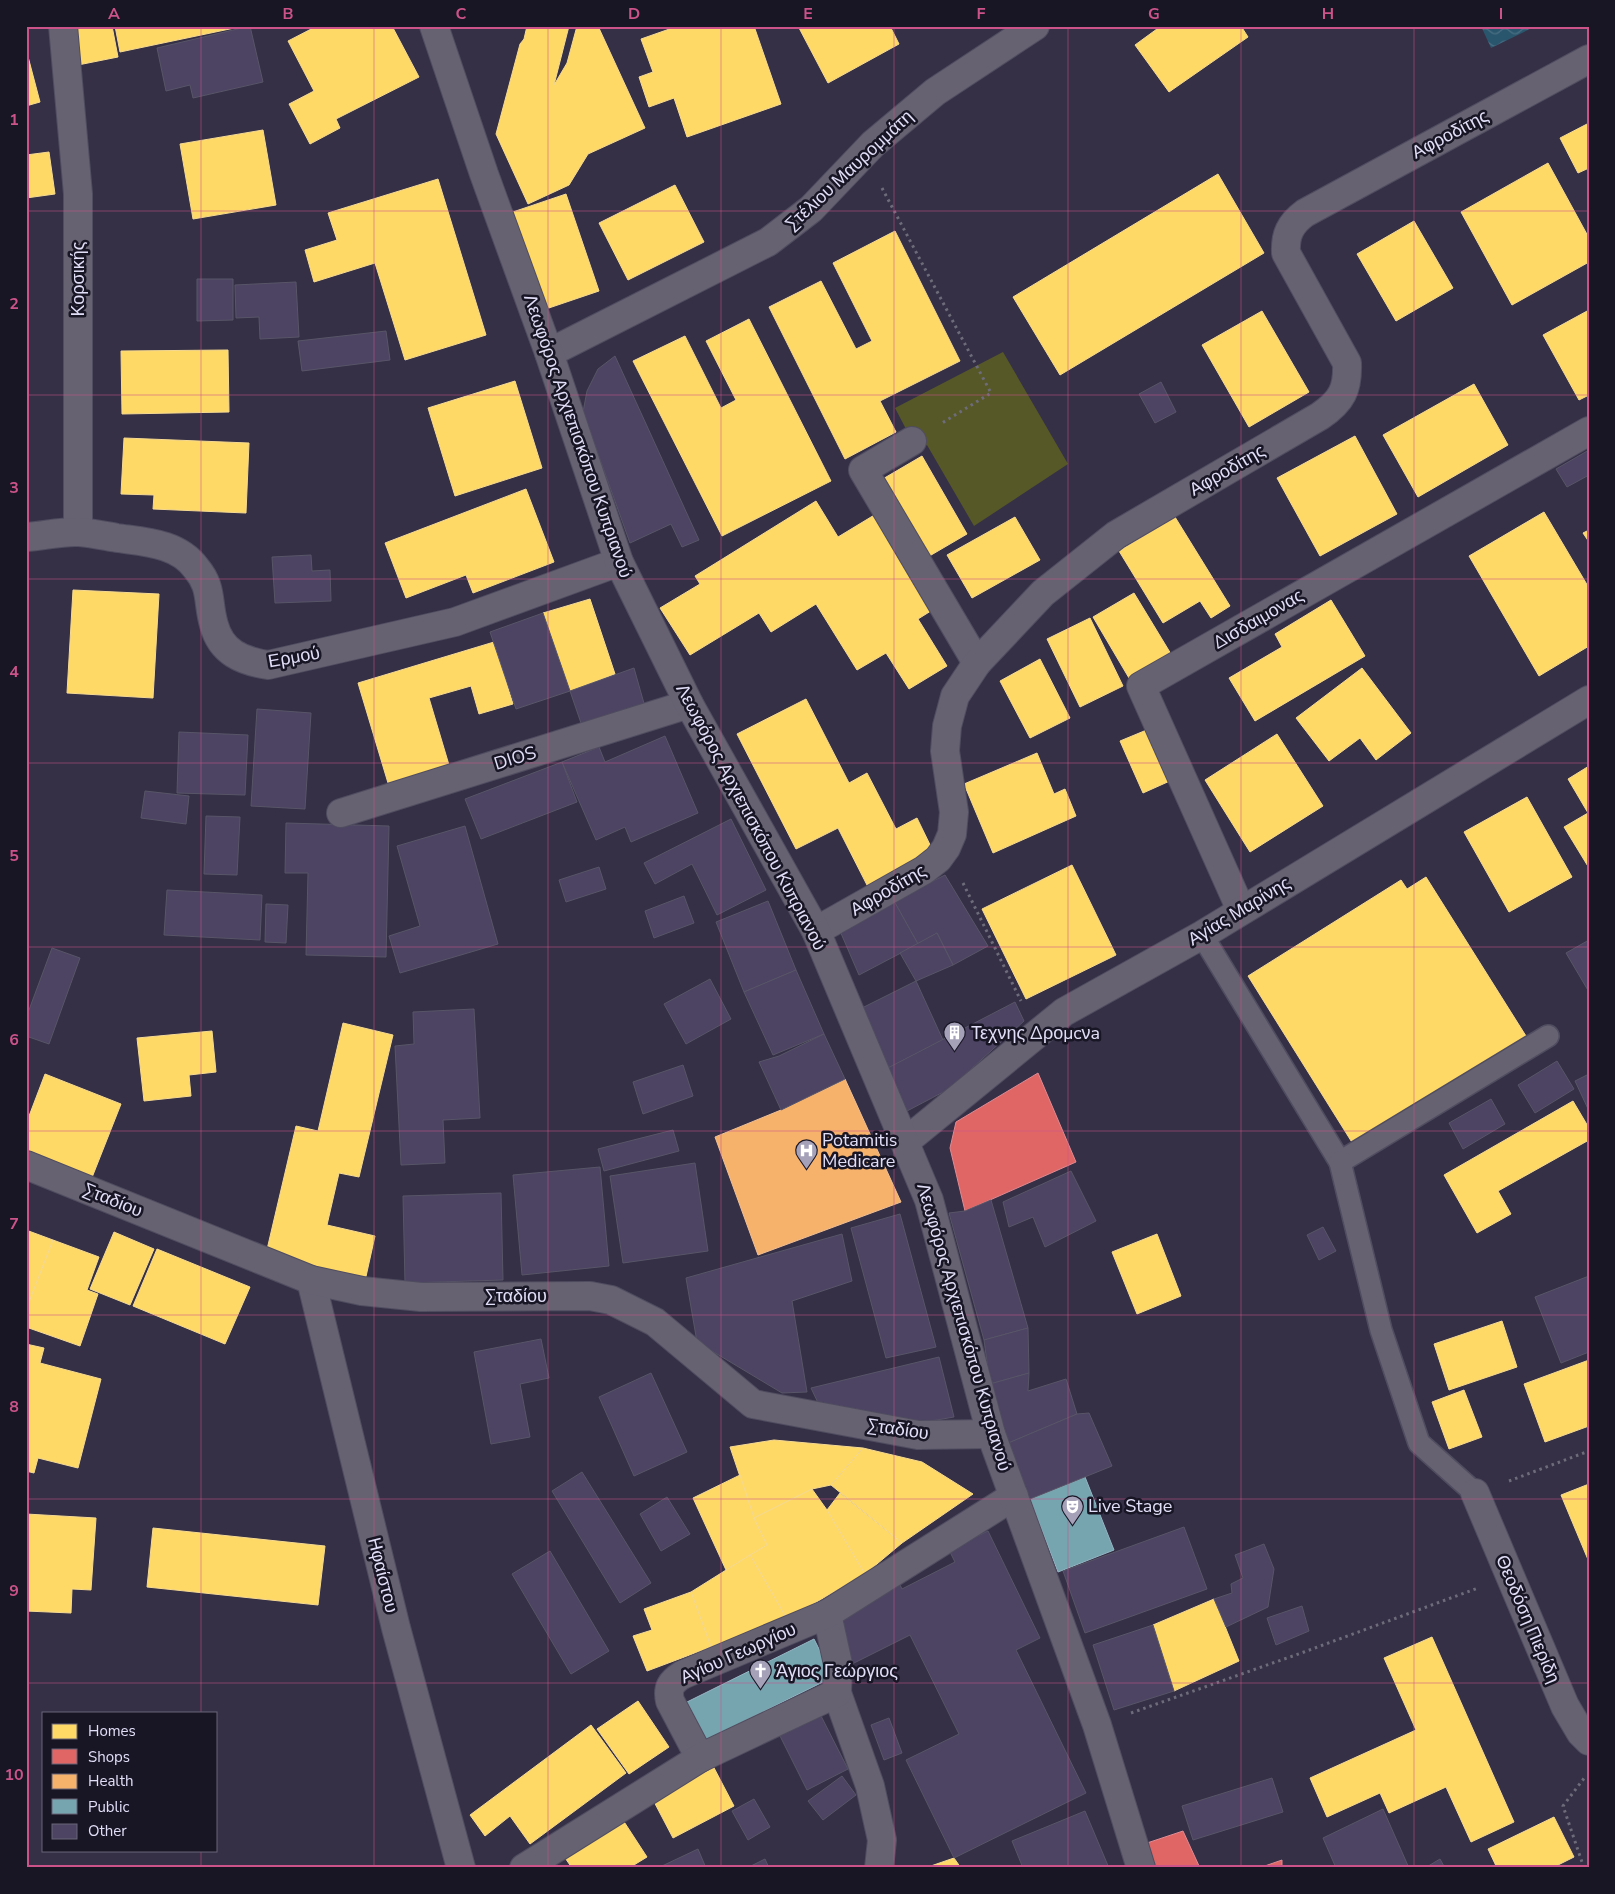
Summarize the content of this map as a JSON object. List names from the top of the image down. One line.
{"streets":{"street":["Αφροδίτης","Στέλιου Μαυρομμάτη","Κορσικής","Λεωφόρος Αρχιεπισκόπου Κυπριανού","Δισδαιμονας","Ερμού","DIOS","Αγίας Μαρίνης","Σταδίου","Ηφαίστου","Θεοδόση Πιερίδη","Αγίου Γεωργίου"]},"crossings":[["Αφροδίτης","Λεωφόρος Αρχιεπισκόπου Κυπριανού"],["Στέλιου Μαυρομμάτη","Λεωφόρος Αρχιεπισκόπου Κυπριανού"],["Κορσικής","Ερμού"],["Λεωφόρος Αρχιεπισκόπου Κυπριανού","Ερμού"],["Λεωφόρος Αρχιεπισκόπου Κυπριανού","DIOS"],["Λεωφόρος Αρχιεπισκόπου Κυπριανού","Αγίας Μαρίνης"],["Λεωφόρος Αρχιεπισκόπου Κυπριανού","Σταδίου"],["Λεωφόρος Αρχιεπισκόπου Κυπριανού","Αγίου Γεωργίου"],["Δισδαιμονας","Αγίας Μαρίνης"],["Σταδίου","Ηφαίστου"]],"places":{"building":["Τεχνης Δρομcνa"],"hospital":["Potamitis Medicare"],"theatre":["Live Stage"],"church":["Άγιος Γεώργιος"]},"legend":["Homes","Shops","Health","Public","Other"],"grid":{"columns":["A","B","C","D","E","F","G","H","I"],"rows":["1","2","3","4","5","6","7","8","9","10"]}}
